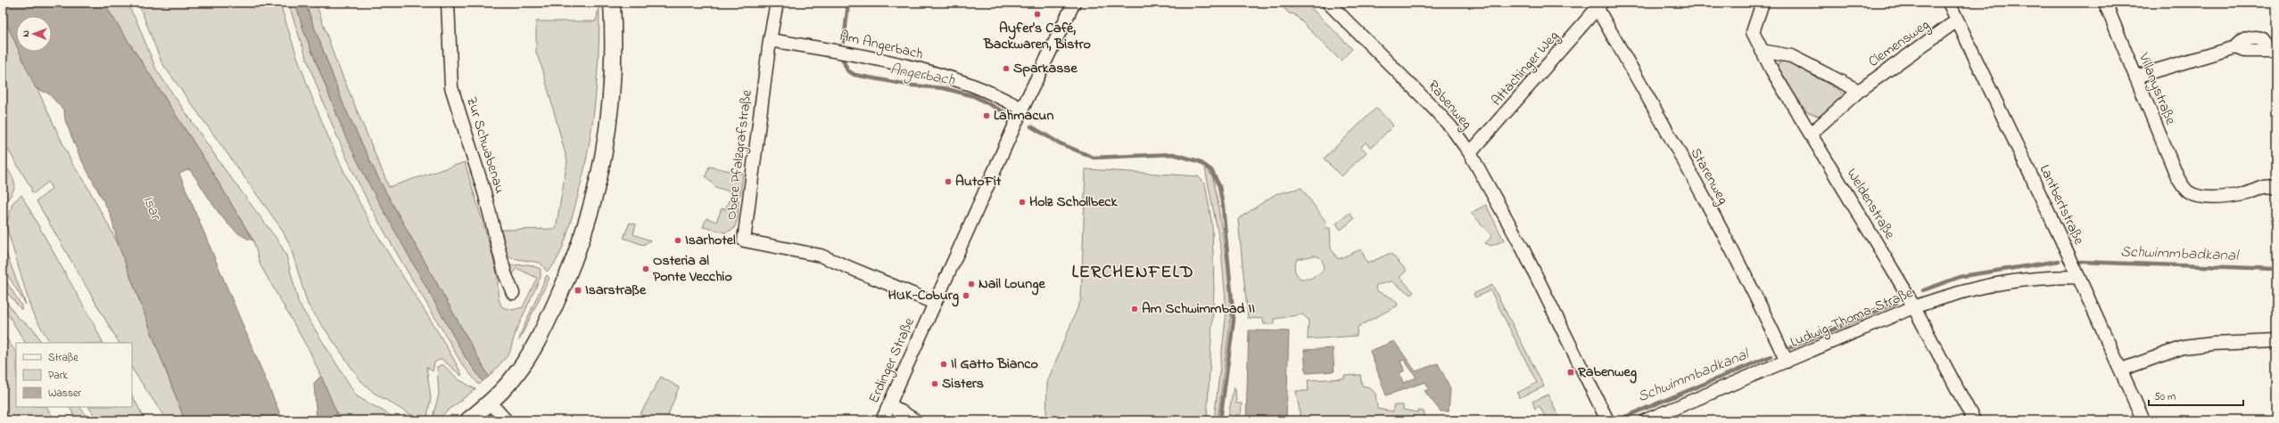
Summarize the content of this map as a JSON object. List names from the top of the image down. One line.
{"streets":{"street":["Clemensweg","Am Angerbach","Attachinger Weg","Villanystraße","Rabenweg","Zur Schwabenau","Obere Pfalzgrafstraße","Starenweg","Weldenstraße","Lantbertstraße","Ludwig-Thoma-Straße","Erdinger Straße"]},"crossings":[["Clemensweg","Weldenstraße"],["Clemensweg","Lantbertstraße"],["Am Angerbach","Obere Pfalzgrafstraße"],["Am Angerbach","Erdinger Straße"],["Attachinger Weg","Rabenweg"],["Attachinger Weg","Starenweg"],["Obere Pfalzgrafstraße","Erdinger Straße"],["Starenweg","Ludwig-Thoma-Straße"],["Weldenstraße","Ludwig-Thoma-Straße"],["Lantbertstraße","Ludwig-Thoma-Straße"]],"districts":["LERCHENFELD"],"water":["Angerbach","Isar","Schwimmbadkanal"],"places":{"other":["Ayfer's Café, Backwaren, Bistro","Sparkasse","Lahmacun","AutoFit","Holz Schollbeck","Isarhotel","Osteria al Ponte Vecchio","Nail Lounge","HUK-Coburg","Am Schwimmbad II","Il Gatto Bianco","Sisters"],"transit":["Isarstraße","Rabenweg"]},"legend":["Straße","Park","Wasser"],"scale_bar":"50 m","north":"left"}
